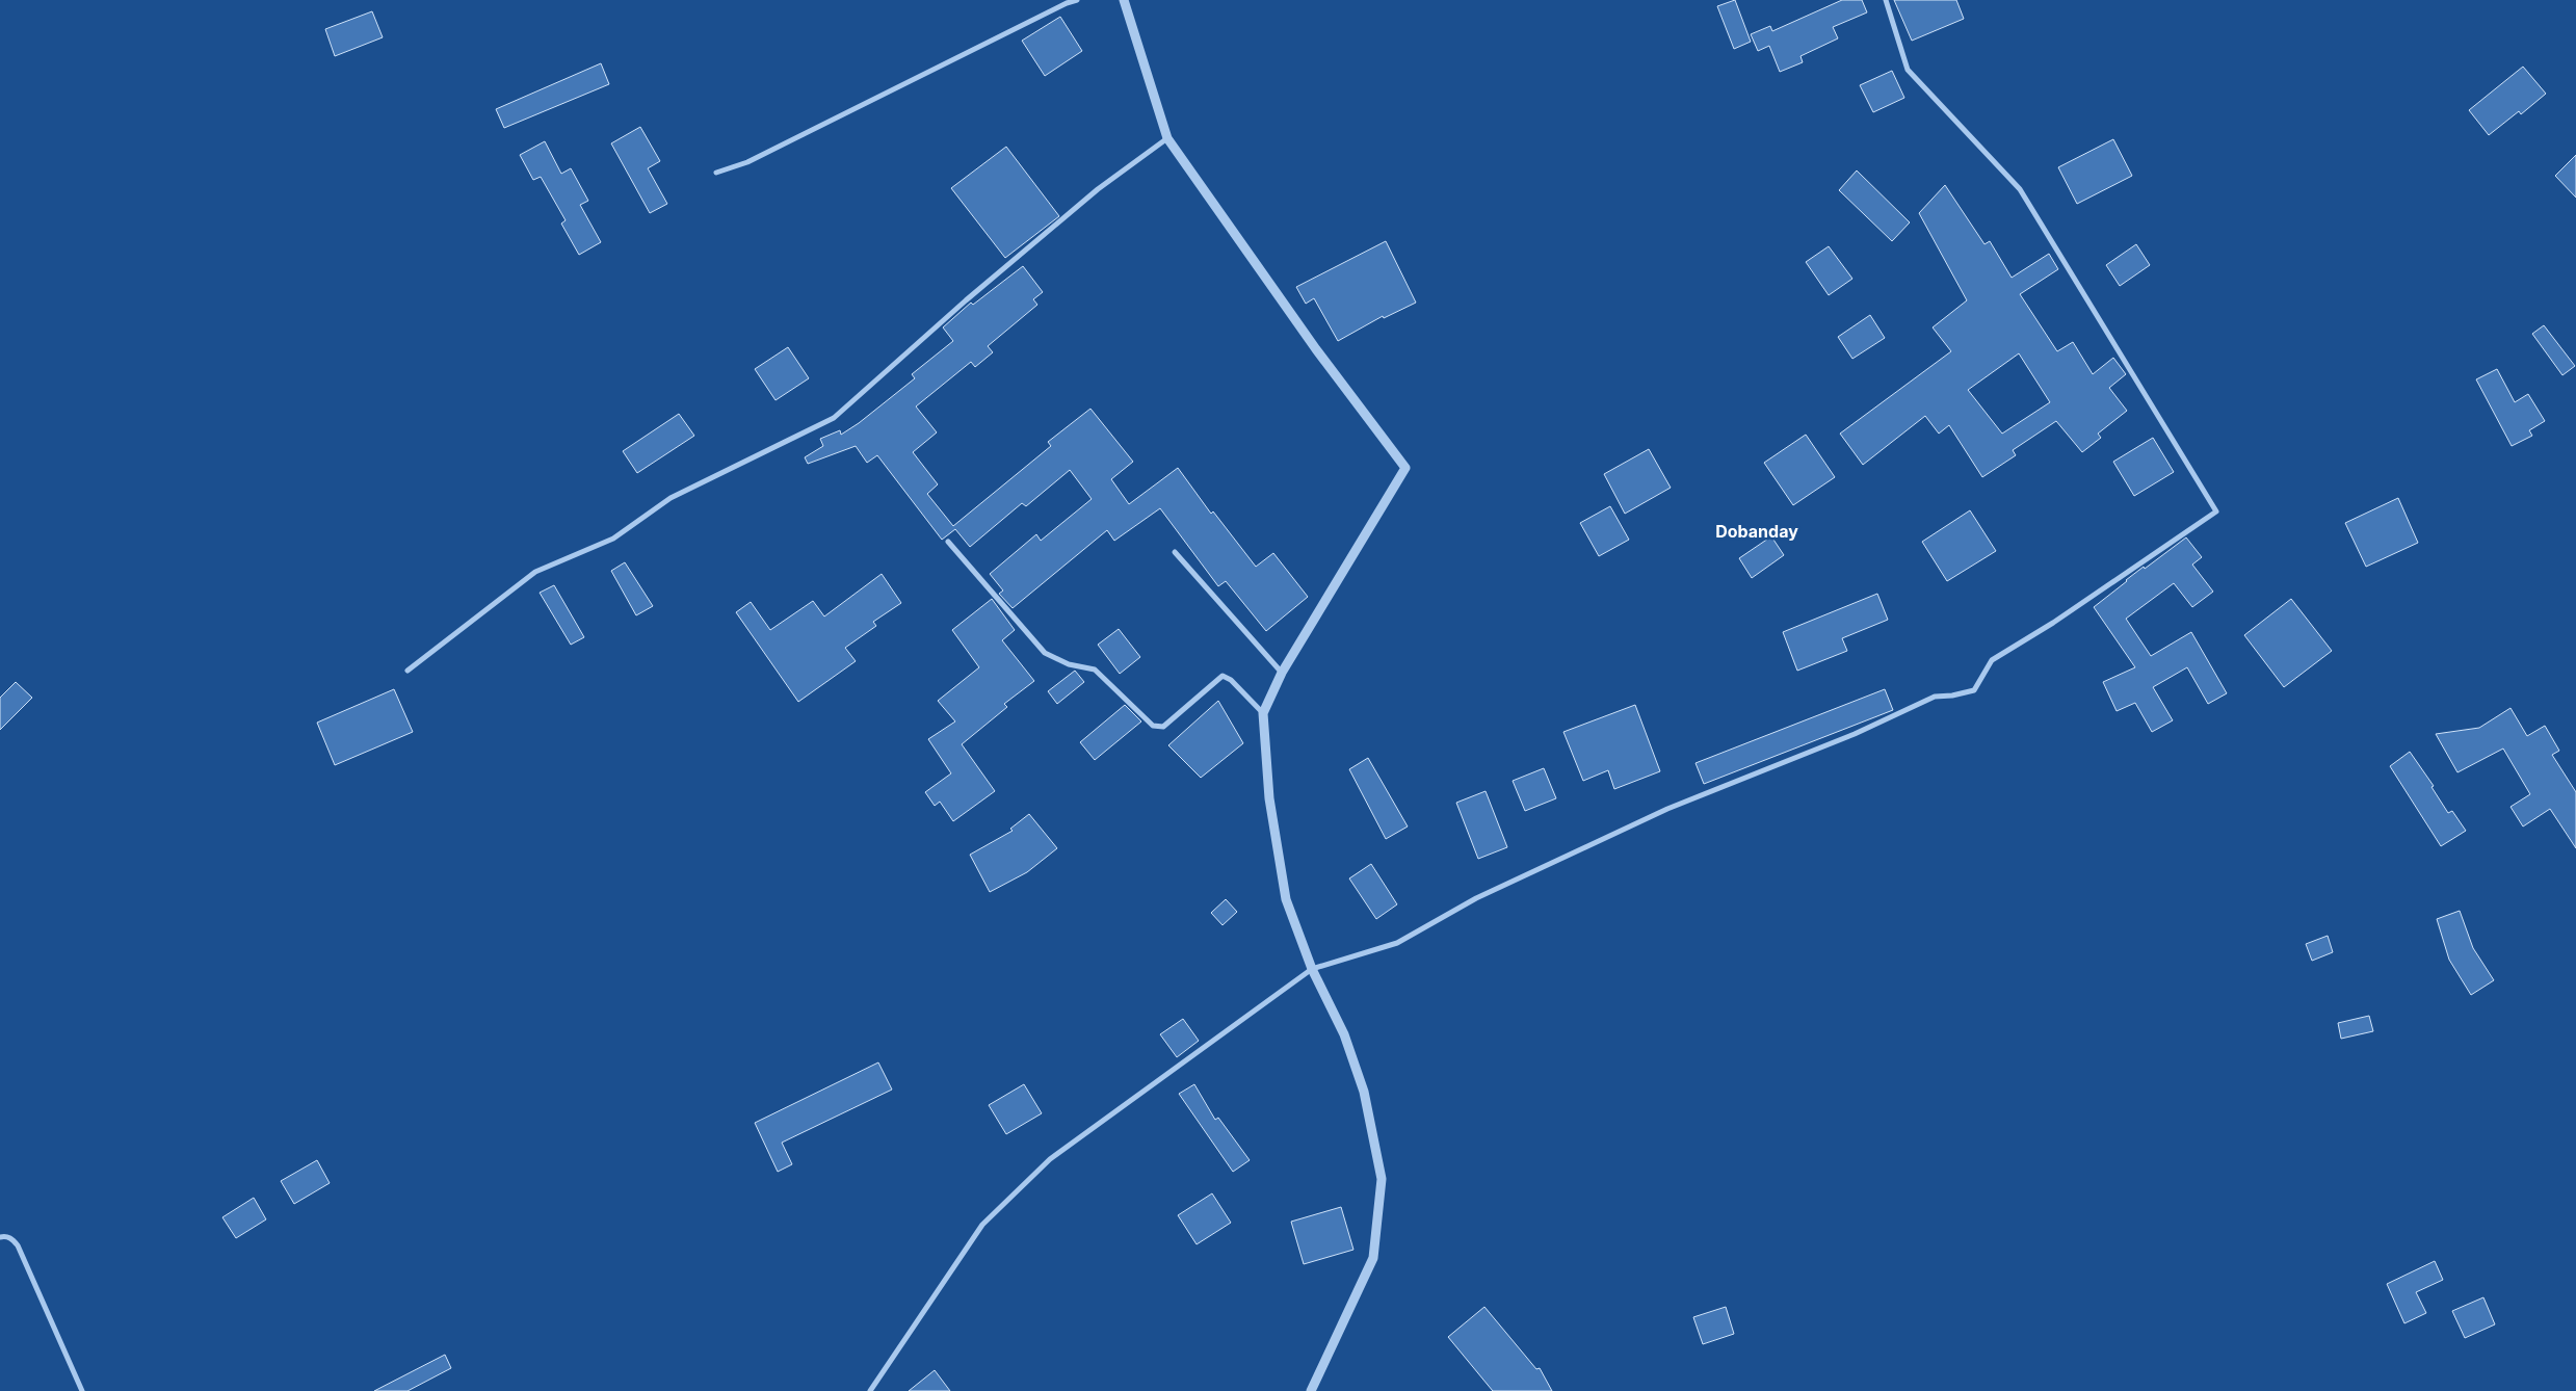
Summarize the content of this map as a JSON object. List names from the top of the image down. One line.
{"districts":["Dobanday"]}
